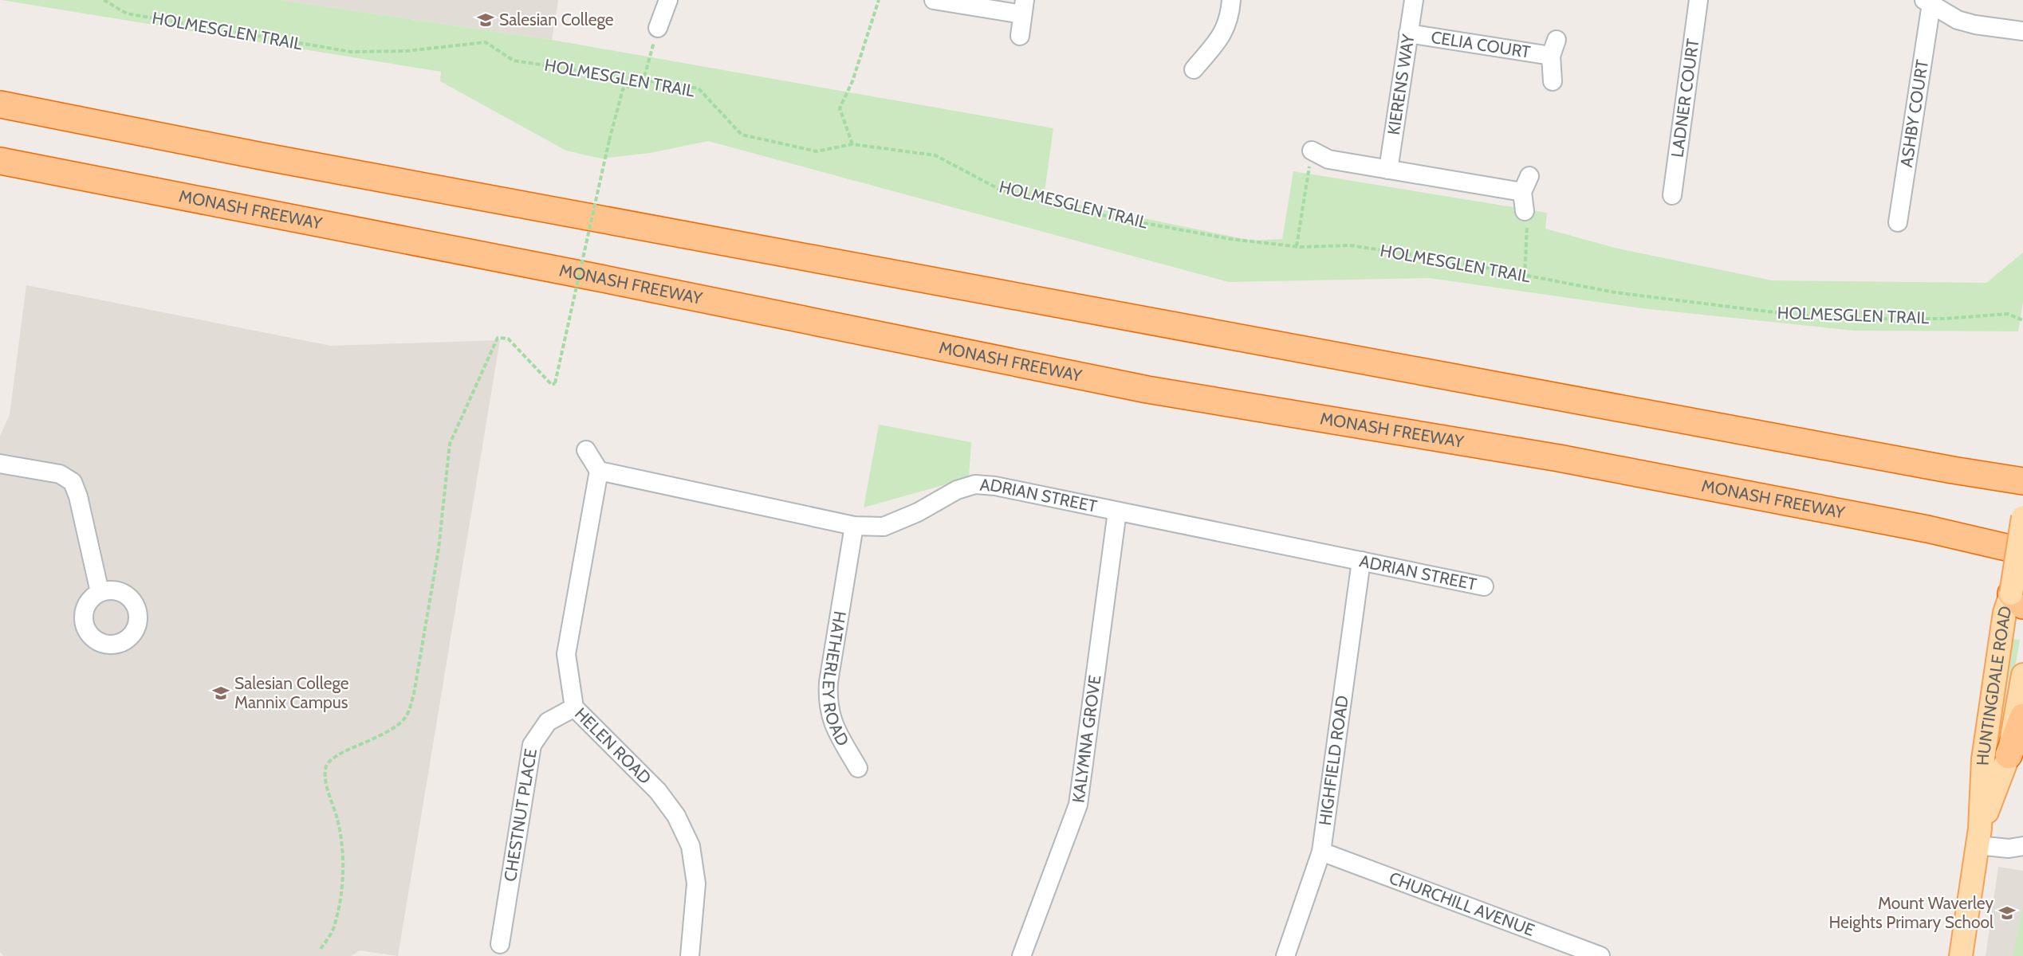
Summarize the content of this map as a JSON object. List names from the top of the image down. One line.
{"streets":{"highway":["MONASH FREEWAY"],"main road":["HUNTINGDALE ROAD"],"street":["CELIA COURT","KIERENS WAY","LADNER COURT","ASHBY COURT","ADRIAN STREET","HATHERLEY ROAD","KALYMNA GROVE","HELEN ROAD","HIGHFIELD ROAD","CHESTNUT PLACE","CHURCHILL AVENUE"],"path":["HOLMESGLEN TRAIL"]},"crossings":[["CELIA COURT","KIERENS WAY"],["ADRIAN STREET","HATHERLEY ROAD"],["ADRIAN STREET","KALYMNA GROVE"],["ADRIAN STREET","HELEN ROAD"],["ADRIAN STREET","HIGHFIELD ROAD"],["HELEN ROAD","CHESTNUT PLACE"],["HIGHFIELD ROAD","CHURCHILL AVENUE"]],"places":{"school or university":["Salesian College","Salesian College Mannix Campus","Mount Waverley Heights Primary School"]}}
